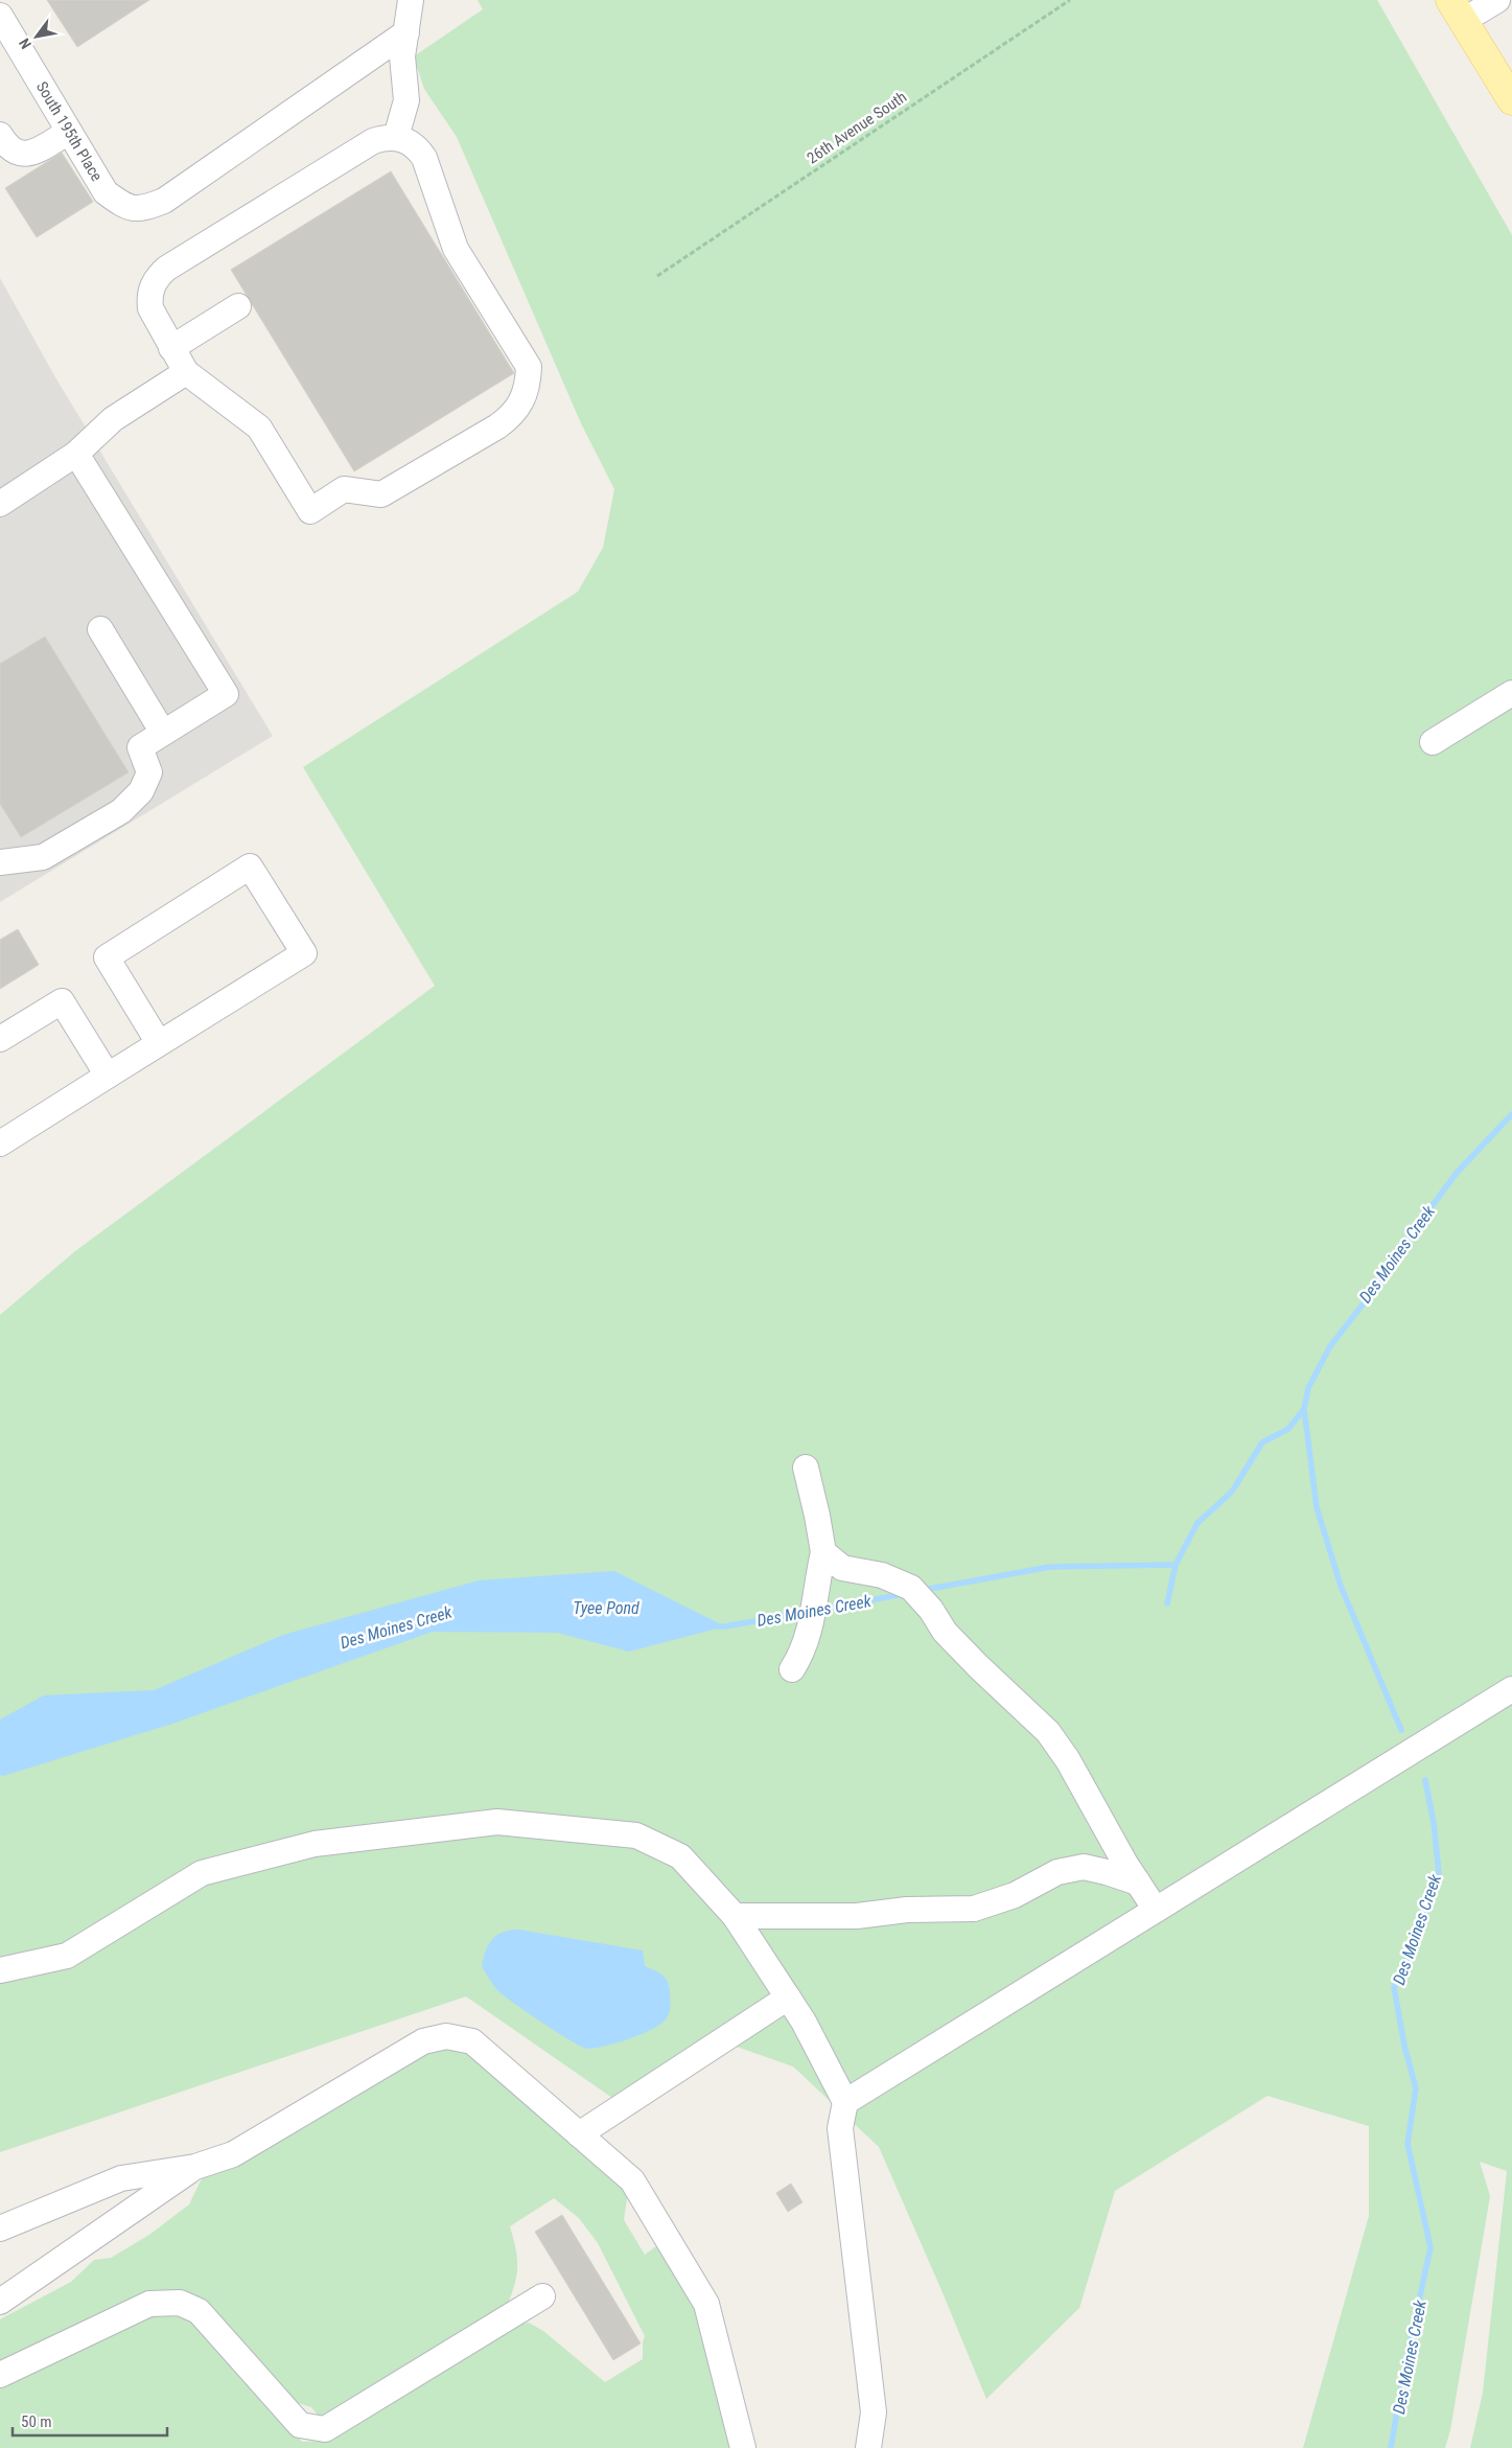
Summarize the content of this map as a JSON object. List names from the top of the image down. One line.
{"streets":{"street":["South 195th Place"],"path":["26th Avenue South"]},"water":["Des Moines Creek","Tyee Pond"],"scale_bar":"50 m","north":"bottom left"}
